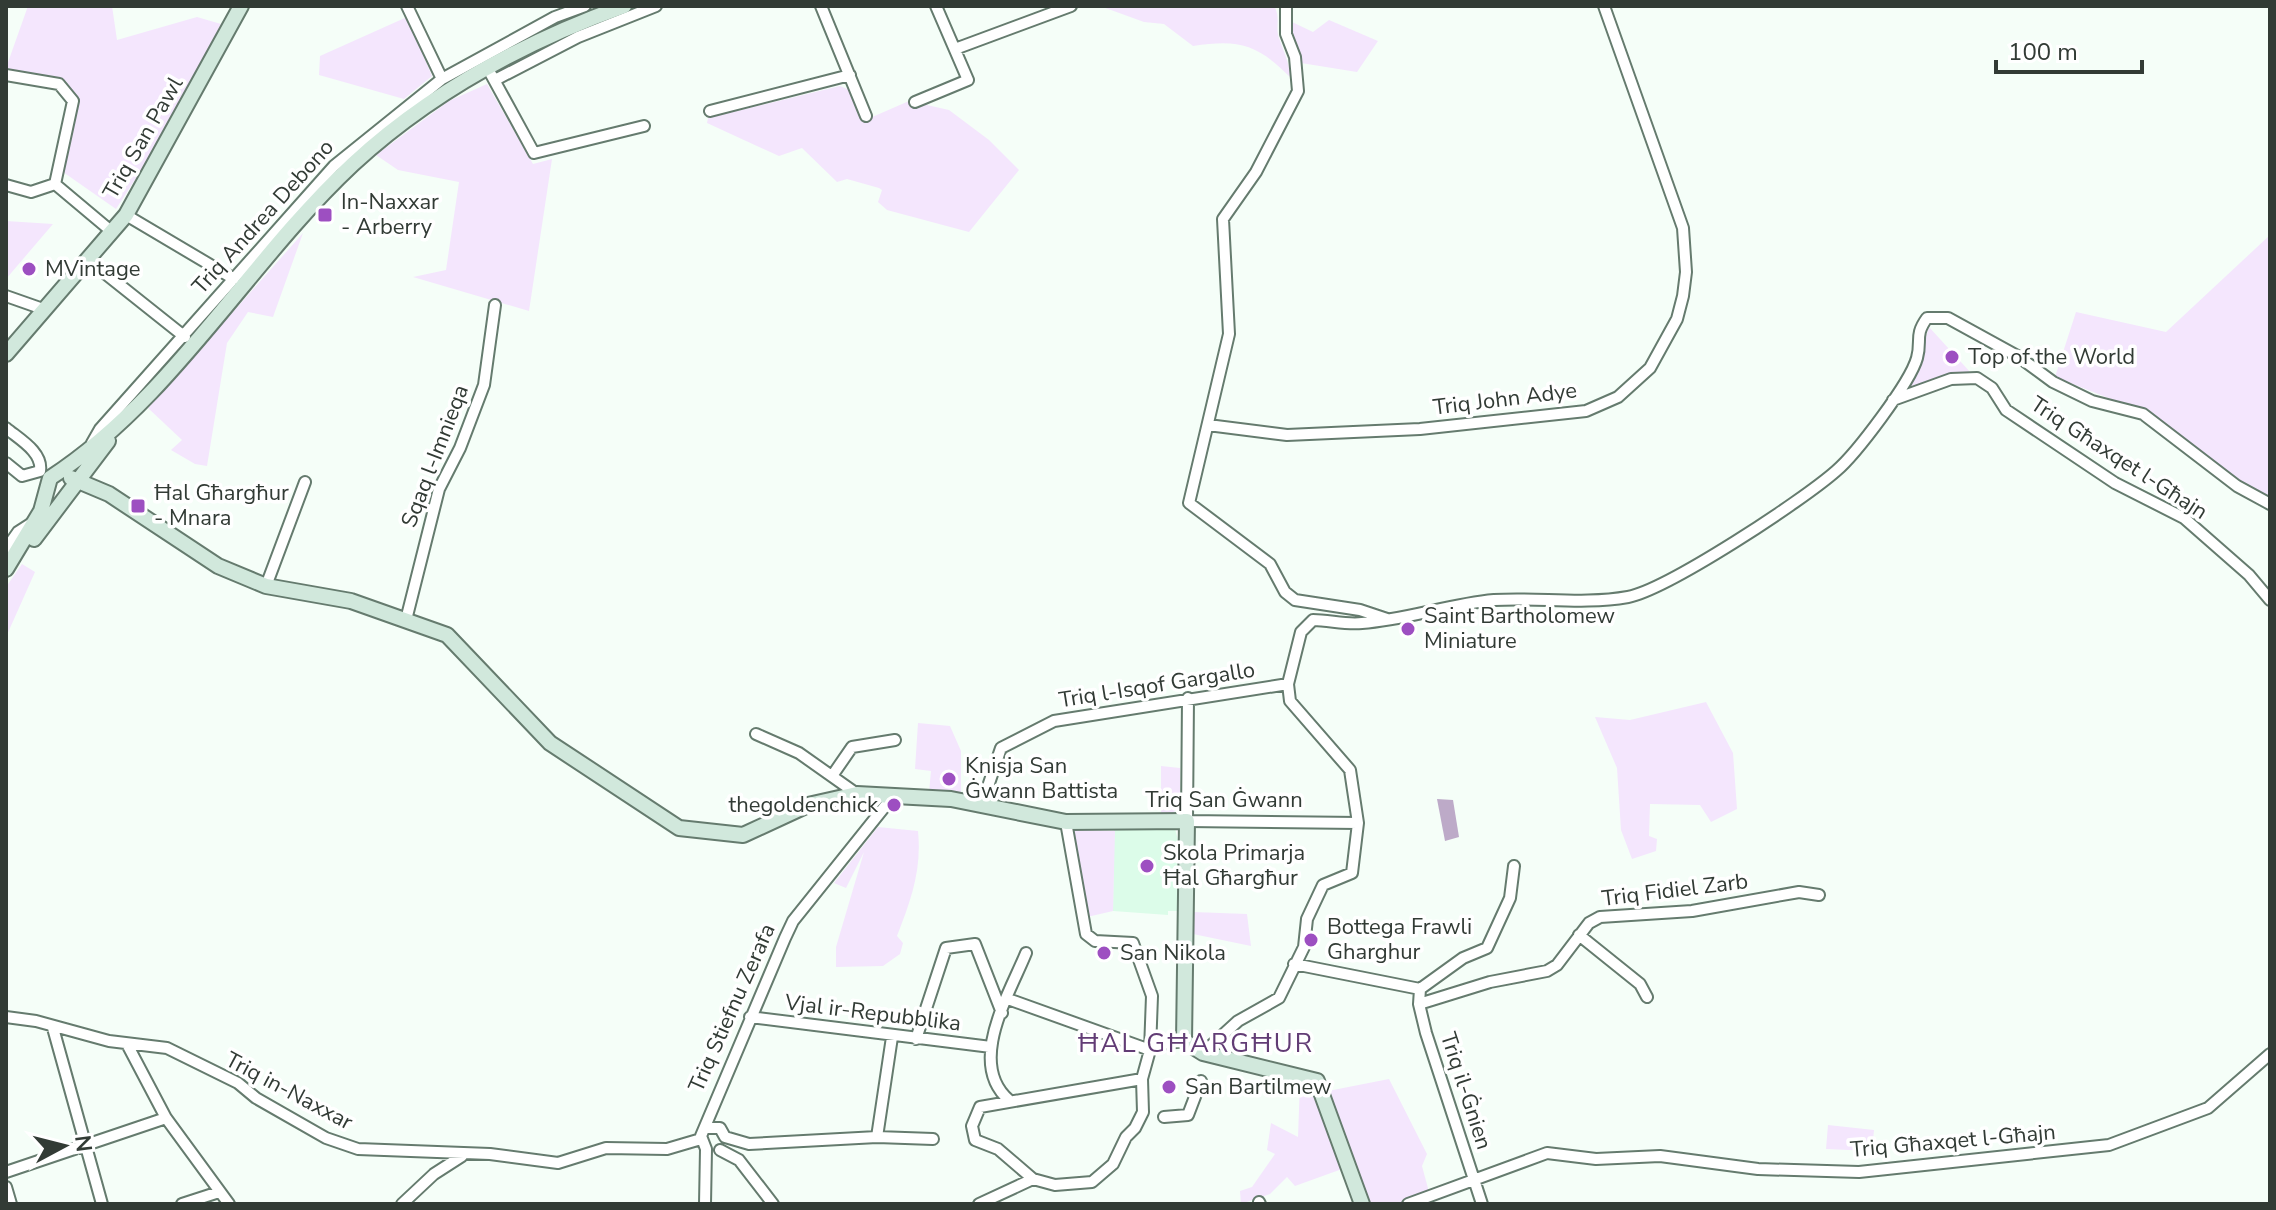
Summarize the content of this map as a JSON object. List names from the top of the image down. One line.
{"streets":{"street":["Triq San Pawl","Triq Andrea Debono","Triq John Adye","Sqaq l-Imnieqa","Triq Għaxqet l-Għajn","Triq l-Isqof Gargallo","Triq San Ġwann","Triq Fidiel Zarb","Triq Stiefnu Zerafa","Vjal ir-Repubblika","Triq in-Naxxar","Triq il-Ġnien"]},"crossings":[["Sqaq l-Imnieqa","Triq San Ġwann"],["Triq Għaxqet l-Għajn","Triq il-Ġnien"],["Triq l-Isqof Gargallo","Triq San Ġwann"],["Triq San Ġwann","Triq Stiefnu Zerafa"],["Triq Fidiel Zarb","Triq il-Ġnien"],["Triq Stiefnu Zerafa","Vjal ir-Repubblika"],["Triq Stiefnu Zerafa","Triq in-Naxxar"]],"districts":["ĦAL GĦARGĦUR"],"places":{"transit":["In-Naxxar - Arberry","Ħal Għargħur - Mnara"],"other":["MVintage","Top of the World","Saint Bartholomew Miniature","Knisja San Ġwann Battista","thegoldenchick","Skola Primarja Ħal Għargħur","Bottega Frawli Gharghur","San Nikola","San Bartilmew"]},"scale_bar":"100 m","north":"right"}
